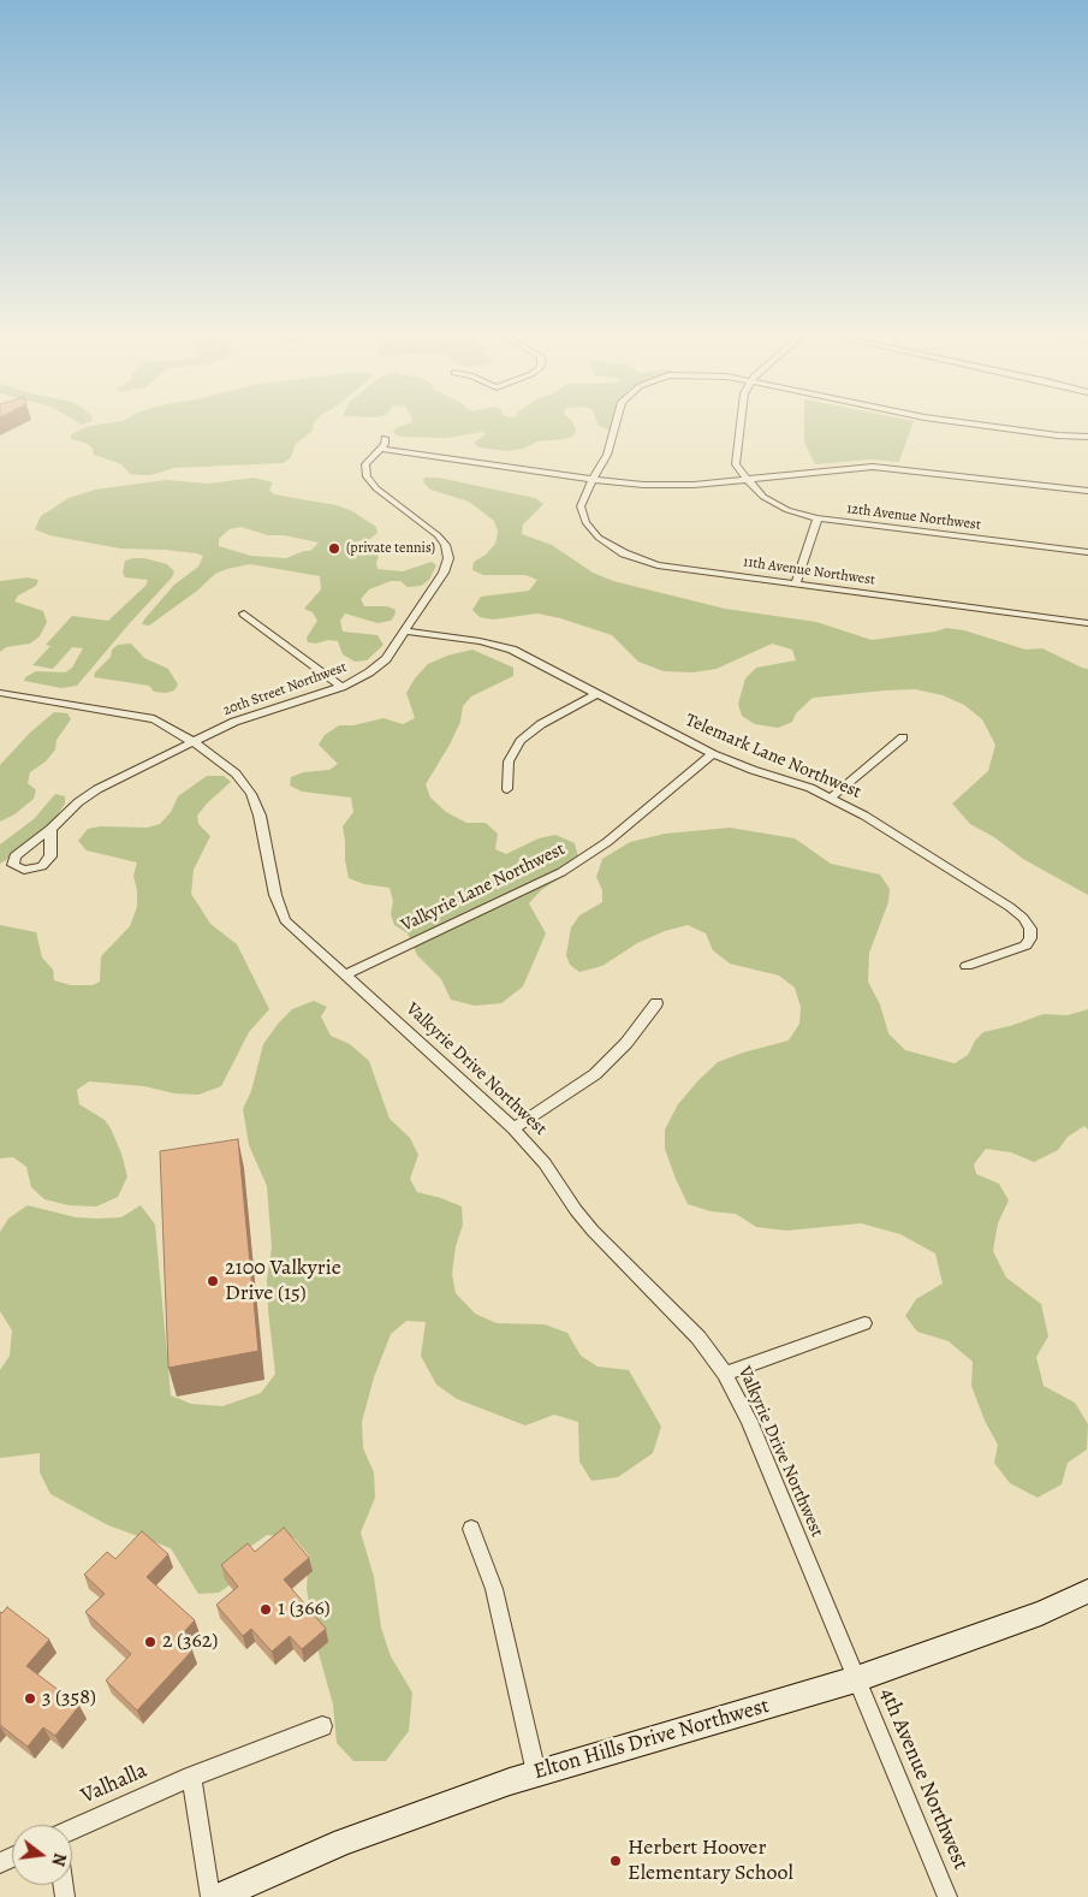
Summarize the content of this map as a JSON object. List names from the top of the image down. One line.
{"streets":{"main road":["Elton Hills Drive Northwest"],"street":["12th Avenue Northwest","11th Avenue Northwest","20th Street Northwest","Telemark Lane Northwest","Valkyrie Lane Northwest","Valkyrie Drive Northwest","4th Avenue Northwest","Valhalla"]},"crossings":[["20th Street Northwest","Telemark Lane Northwest"],["20th Street Northwest","Valkyrie Drive Northwest"],["Telemark Lane Northwest","Valkyrie Lane Northwest"],["Valkyrie Lane Northwest","Valkyrie Drive Northwest"],["Valkyrie Drive Northwest","Elton Hills Drive Northwest"],["Valkyrie Drive Northwest","4th Avenue Northwest"],["Elton Hills Drive Northwest","4th Avenue Northwest"]],"places":["(private tennis)","2100 Valkyrie Drive (15)","1 (366)","2 (362)","3 (358)","Herbert Hoover Elementary School"],"north":"right"}
